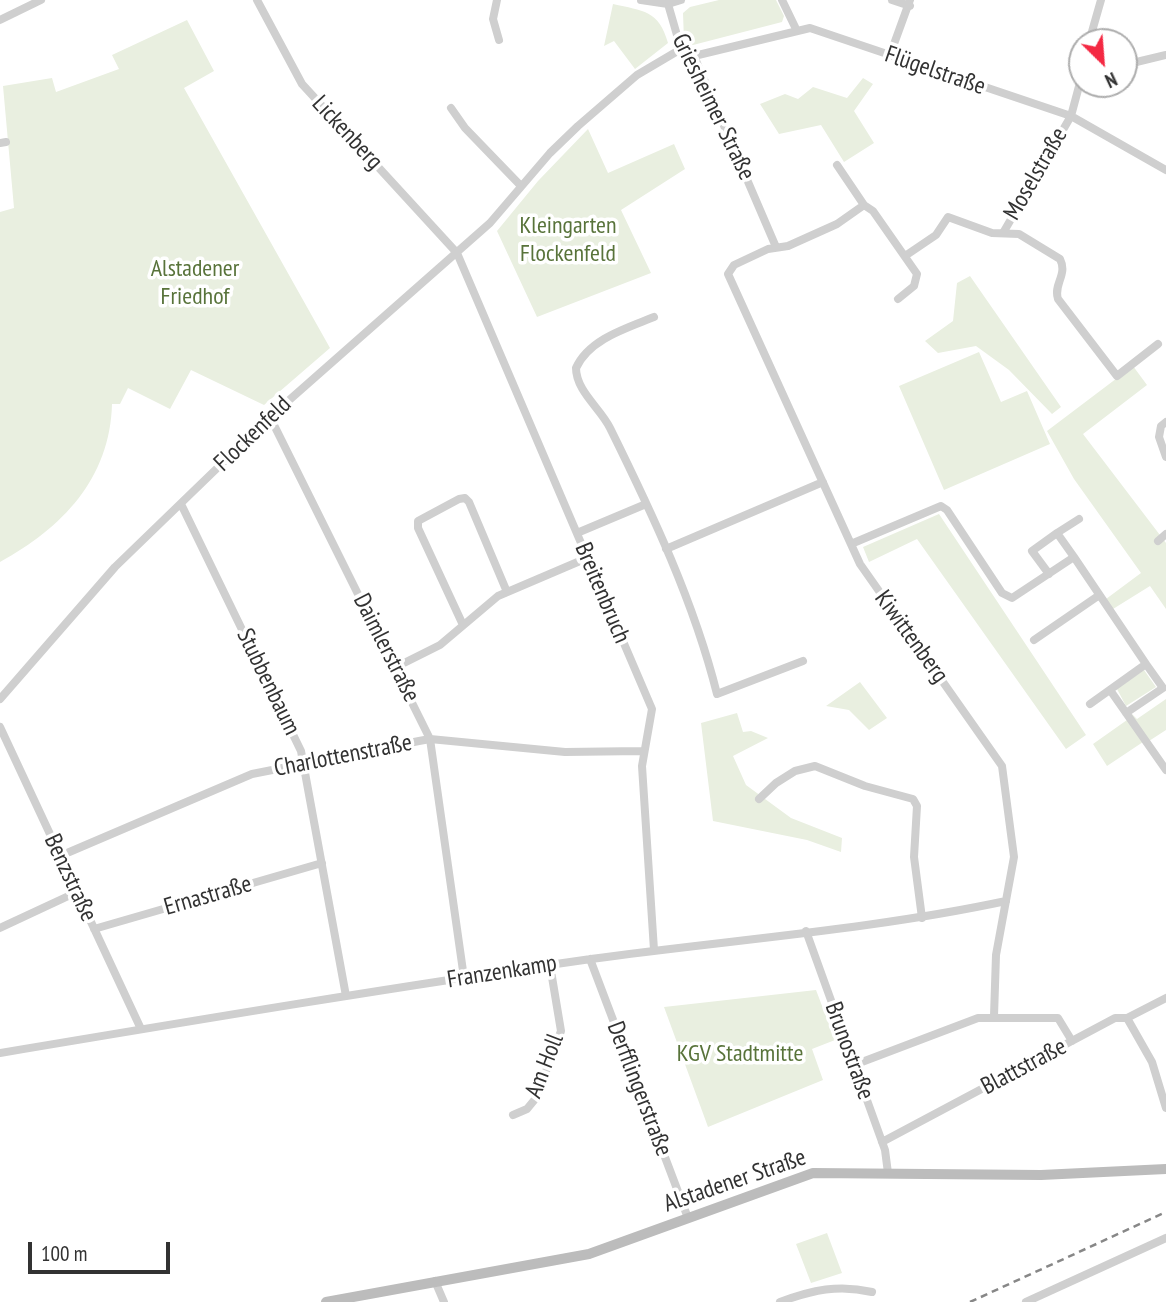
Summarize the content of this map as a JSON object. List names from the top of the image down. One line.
{"streets":{"street":["Flügelstraße","Griesheimer Straße","Lickenberg","Moselstraße","Flockenfeld","Breitenbruch","Kiwittenberg","Daimlerstraße","Stubbenbaum","Charlottenstraße","Benzstraße","Ernastraße","Franzenkamp","Brunostraße","Am Holl","Blattstraße","Derfflingerstraße","Alstadener Straße"]},"crossings":[["Flügelstraße","Griesheimer Straße"],["Flügelstraße","Moselstraße"],["Griesheimer Straße","Flockenfeld"],["Griesheimer Straße","Kiwittenberg"],["Lickenberg","Flockenfeld"],["Lickenberg","Breitenbruch"],["Flockenfeld","Breitenbruch"],["Flockenfeld","Daimlerstraße"],["Flockenfeld","Stubbenbaum"],["Breitenbruch","Charlottenstraße"],["Breitenbruch","Franzenkamp"],["Kiwittenberg","Franzenkamp"],["Daimlerstraße","Charlottenstraße"],["Daimlerstraße","Franzenkamp"],["Stubbenbaum","Charlottenstraße"],["Stubbenbaum","Ernastraße"],["Stubbenbaum","Franzenkamp"],["Charlottenstraße","Benzstraße"],["Benzstraße","Ernastraße"],["Benzstraße","Franzenkamp"],["Franzenkamp","Brunostraße"],["Franzenkamp","Am Holl"],["Franzenkamp","Derfflingerstraße"],["Brunostraße","Blattstraße"],["Brunostraße","Alstadener Straße"],["Derfflingerstraße","Alstadener Straße"]],"parks":["Kleingarten Flockenfeld","Alstadener Friedhof","KGV Stadtmitte"],"scale_bar":"100 m","north":"bottom right"}
